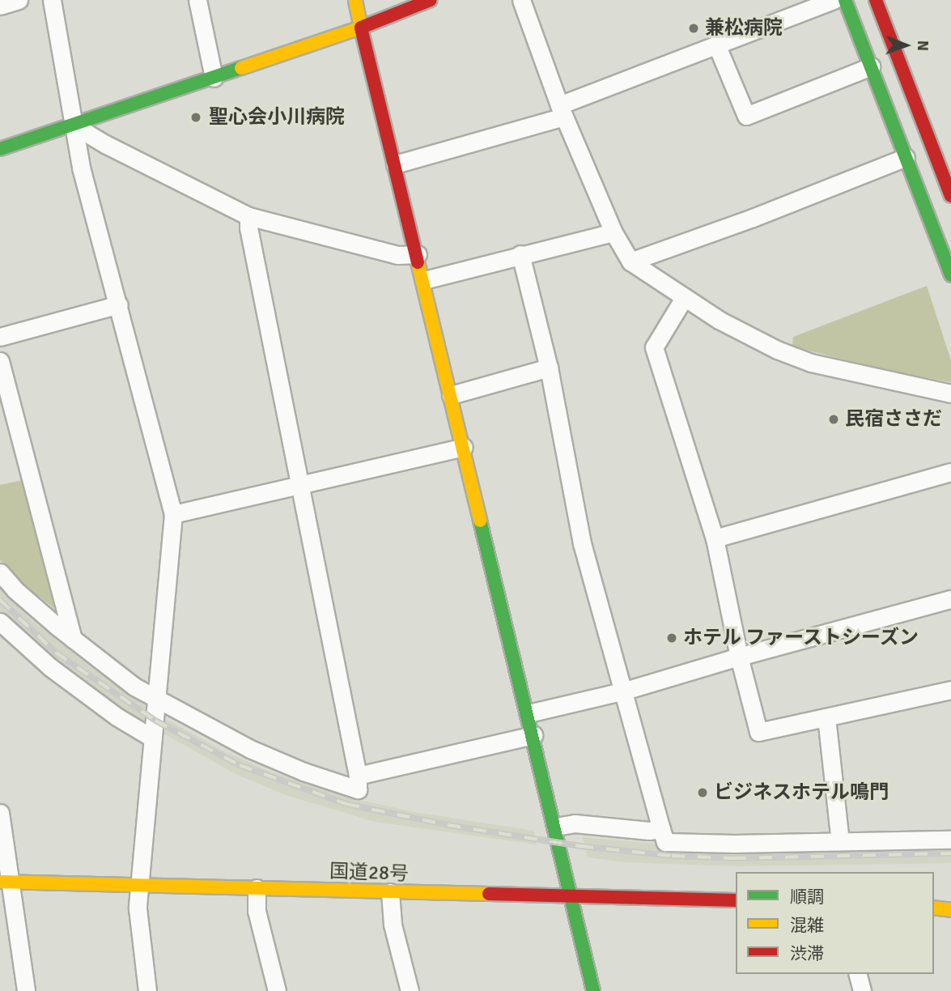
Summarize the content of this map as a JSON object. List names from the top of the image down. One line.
{"streets":{"main road":["国道28号"]},"places":["兼松病院","聖心会小川病院","民宿ささだ","ホテル ファーストシーズン","ビジネスホテル鳴門"],"legend":["順調","混雑","渋滞"],"north":"right"}
